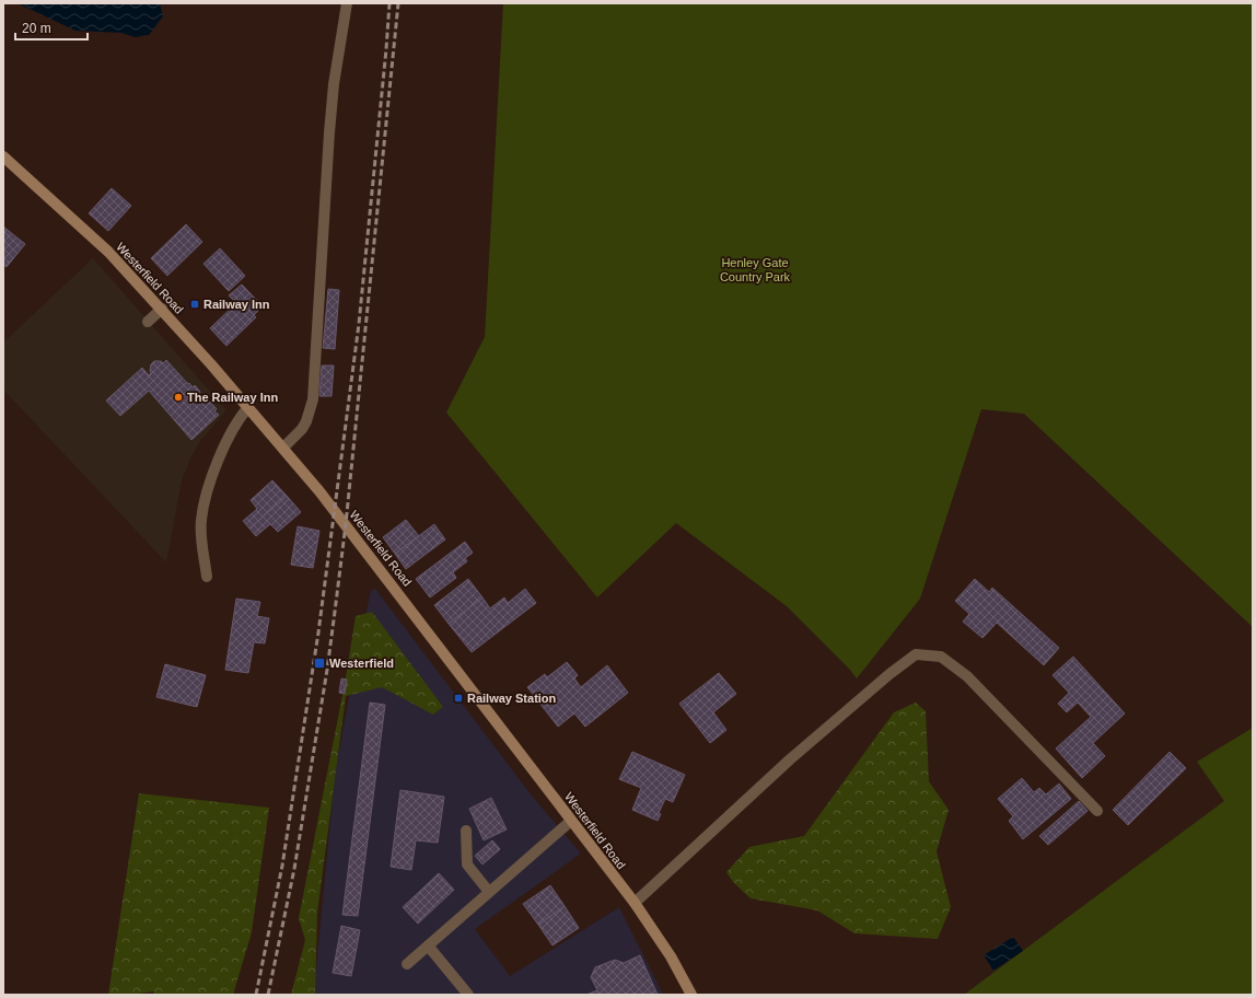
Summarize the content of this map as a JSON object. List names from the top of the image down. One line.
{"streets":{"main road":["Westerfield Road"]},"parks":["Henley Gate Country Park"],"places":{"transit":["Railway Inn","Westerfield","Railway Station"],"other":["The Railway Inn"]},"scale_bar":"20 m"}
